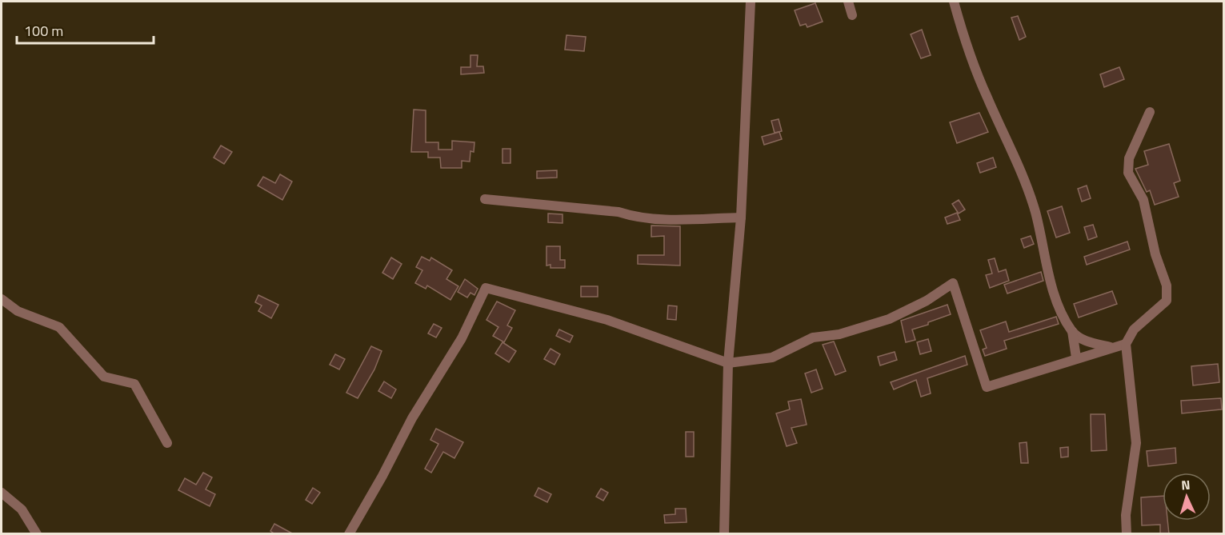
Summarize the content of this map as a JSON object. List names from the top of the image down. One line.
{"scale_bar":"100 m","north":"top"}
